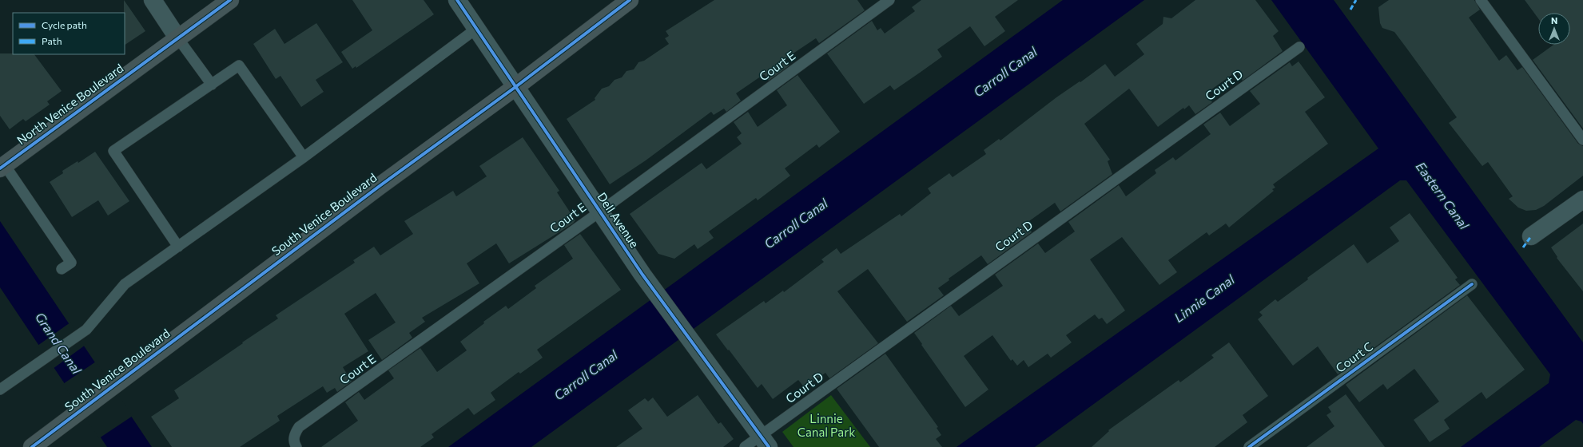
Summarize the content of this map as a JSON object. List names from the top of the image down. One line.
{"streets":{"main road":["North Venice Boulevard","South Venice Boulevard"],"street":["Dell Avenue"],"lane":["Court E","Court D","Court C"]},"crossings":[["Court E","Dell Avenue"],["Court D","Dell Avenue"],["South Venice Boulevard","Dell Avenue"]],"water":["Carroll Canal","Eastern Canal","Linnie Canal","Grand Canal"],"parks":["Linnie Canal Park"],"legend":["Cycle path","Path"],"north":"top"}
